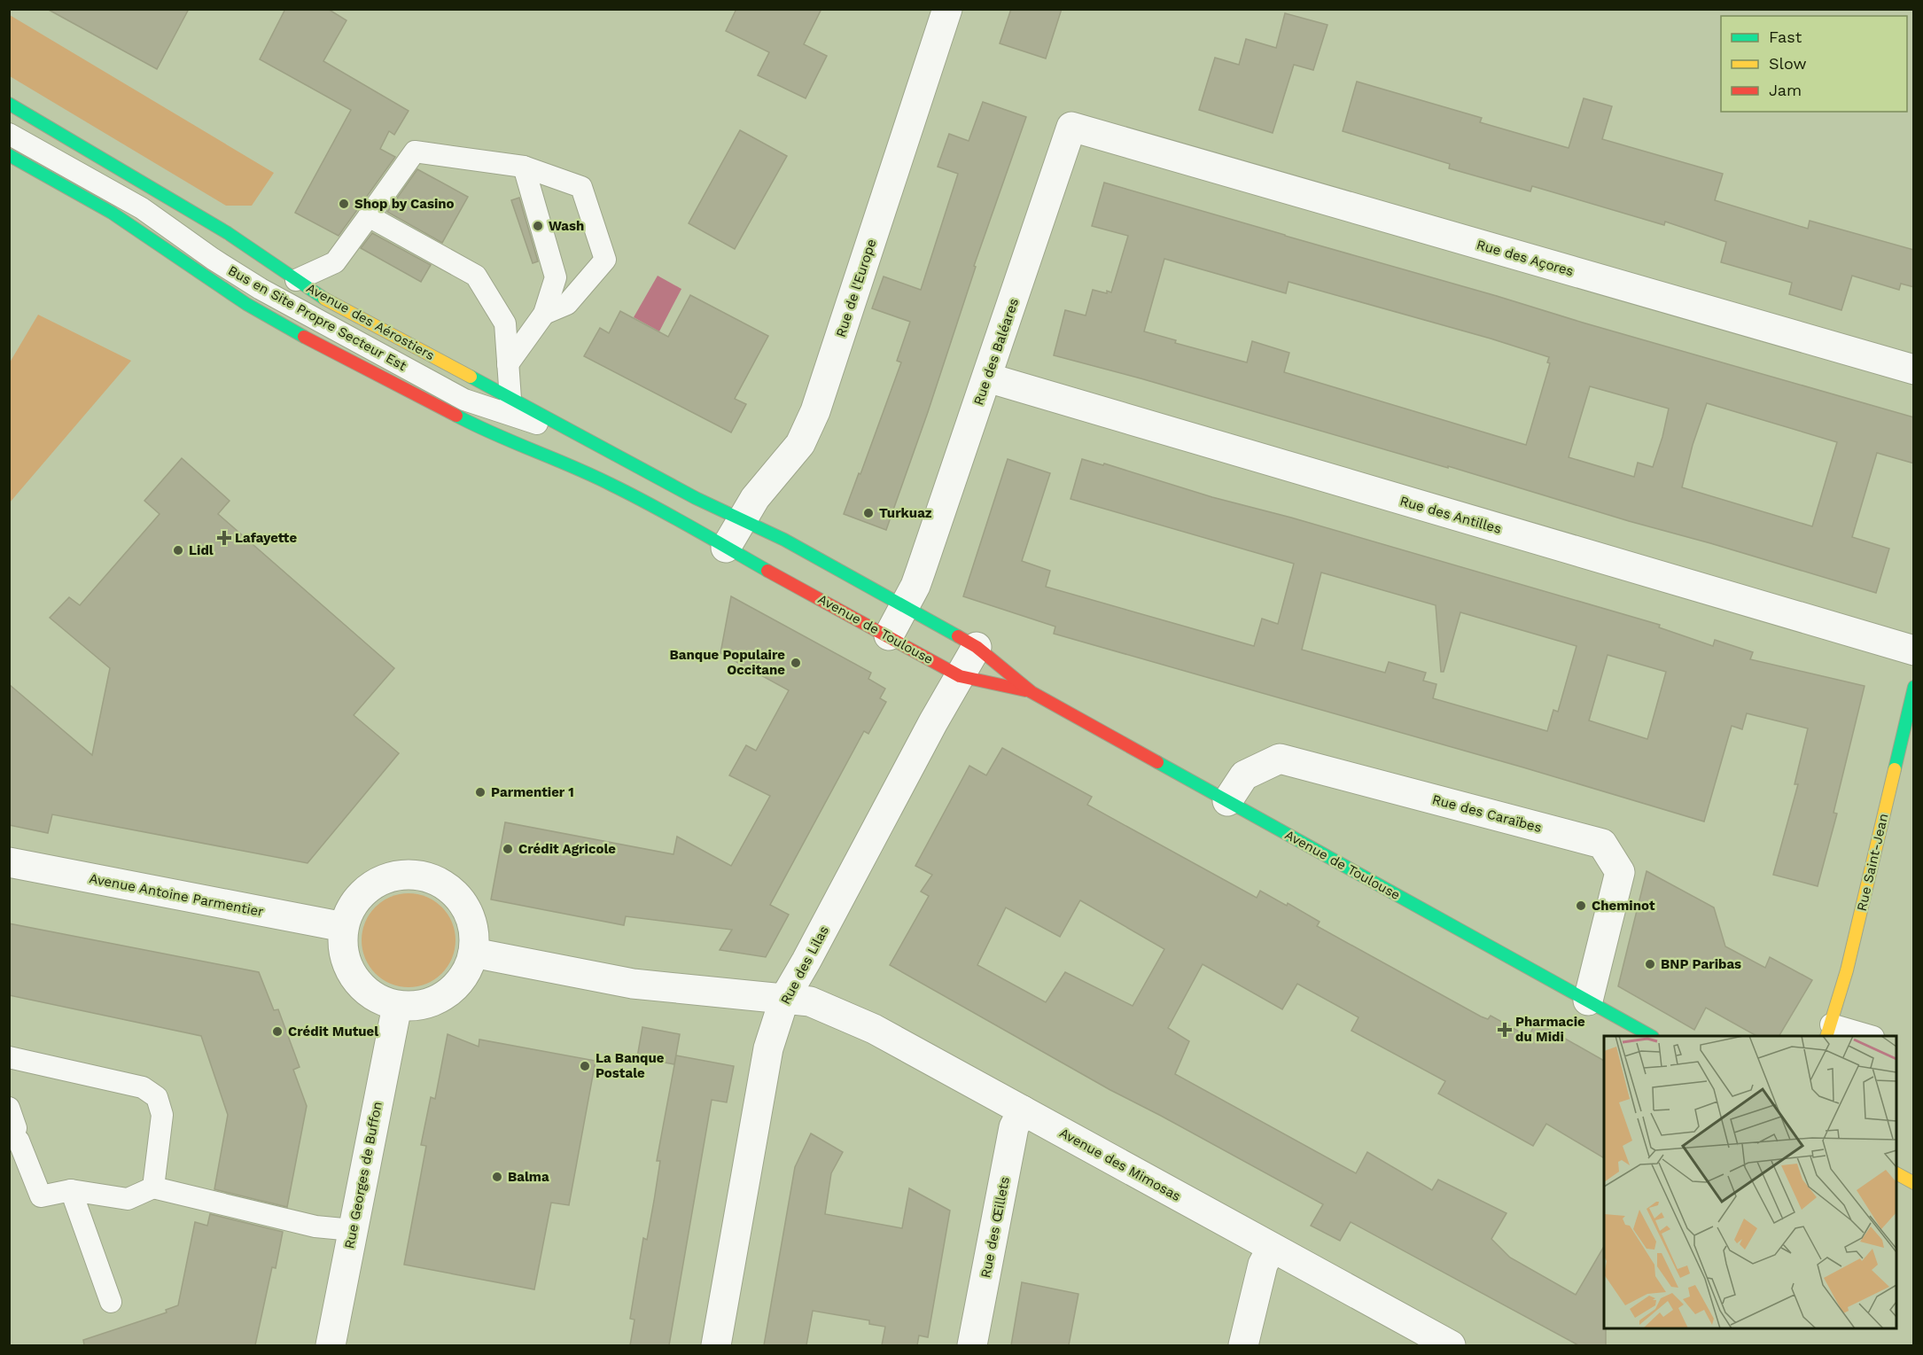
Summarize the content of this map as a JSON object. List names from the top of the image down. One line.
{"streets":{"main road":["Avenue des Aérostiers","Avenue de Toulouse","Rue Saint-Jean"],"street":["Rue des Açores","Rue de l'Europe","Rue des Baléares","Rue des Antilles","Rue des Caraïbes","Avenue Antoine Parmentier","Rue des Lilas","Avenue des Mimosas","Rue Georges de Buffon","Rue des Œillets"],"lane":["Bus en Site Propre Secteur Est"]},"crossings":[["Rue des Açores","Rue des Baléares"],["Rue de l'Europe","Avenue des Aérostiers"],["Rue de l'Europe","Avenue de Toulouse"],["Bus en Site Propre Secteur Est","Avenue des Aérostiers"],["Avenue des Aérostiers","Avenue de Toulouse"],["Rue des Baléares","Rue des Antilles"],["Rue des Baléares","Avenue de Toulouse"],["Avenue de Toulouse","Rue des Caraïbes"],["Avenue de Toulouse","Rue des Lilas"],["Avenue Antoine Parmentier","Rue Georges de Buffon"],["Rue des Lilas","Avenue des Mimosas"],["Avenue des Mimosas","Rue des Œillets"]],"places":{"other":["Shop by Casino","Wash","Turkuaz","Lidl","Banque Populaire Occitane","Parmentier 1","Crédit Agricole","Cheminot","BNP Paribas","Crédit Mutuel","La Banque Postale","Balma"],"health":["Lafayette","Pharmacie du Midi"]},"legend":["Fast","Slow","Jam"]}
